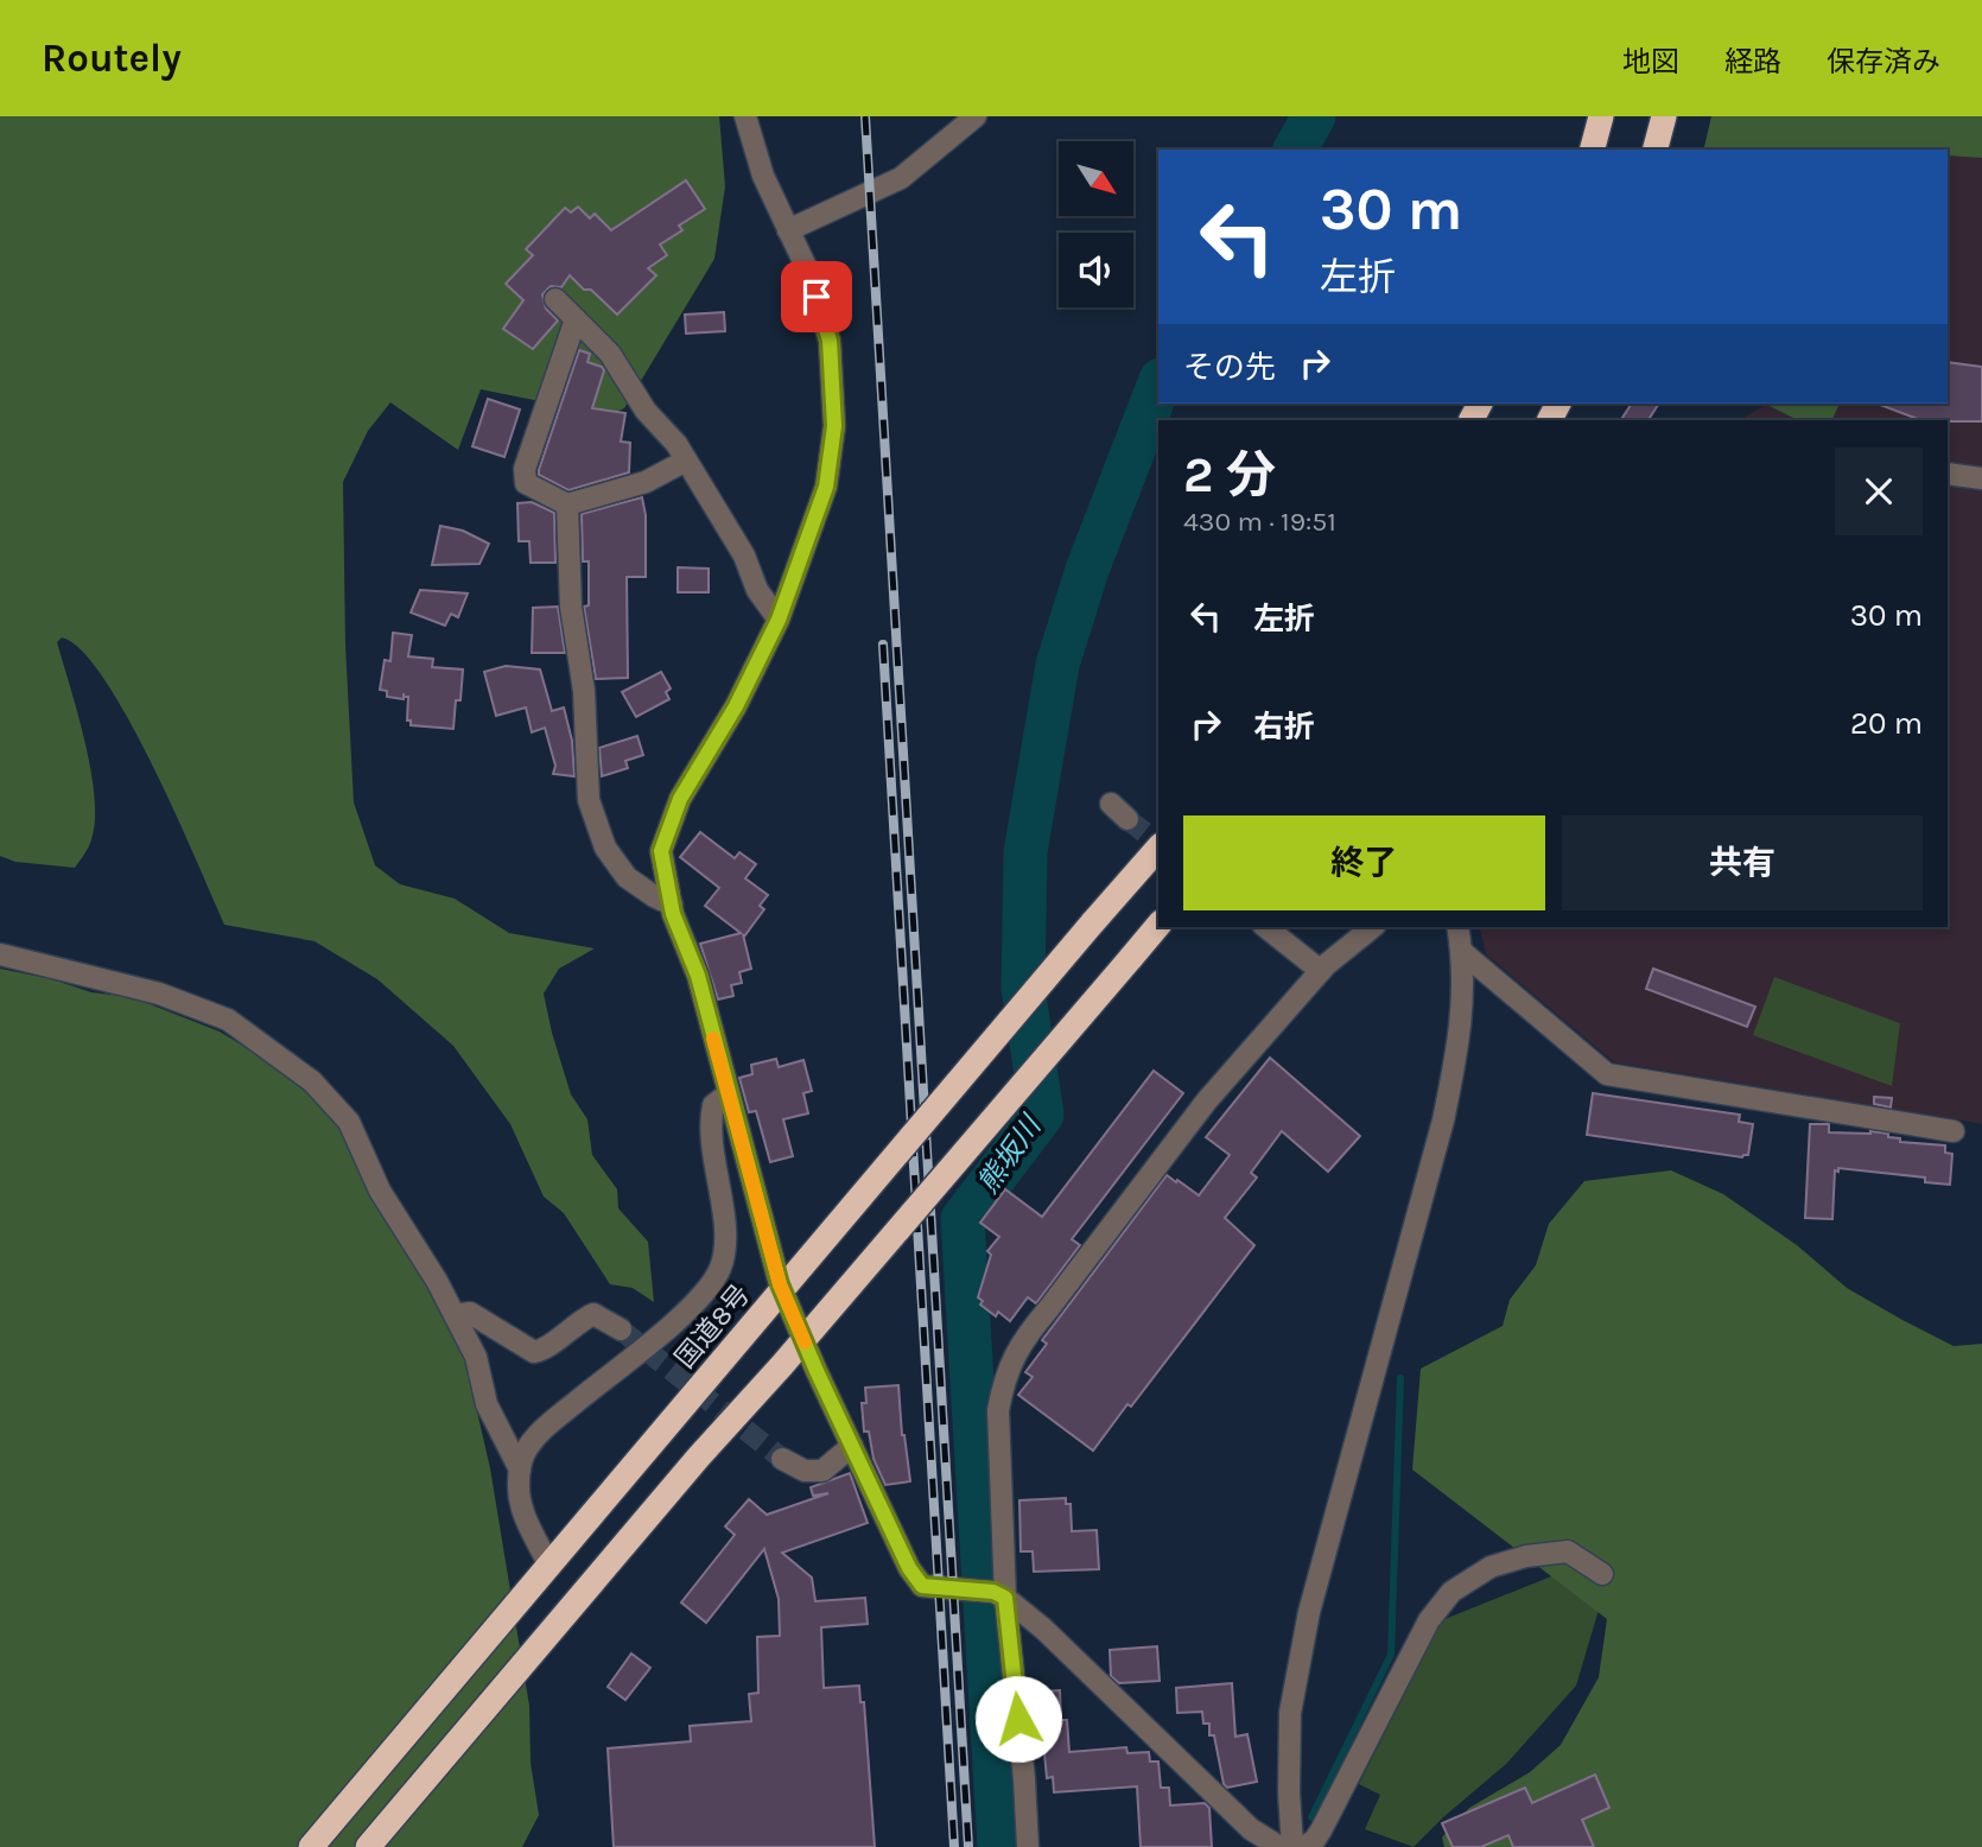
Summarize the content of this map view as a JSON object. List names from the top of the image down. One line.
{"streets":{"highway":["国道8号"]},"water":["熊坂川"],"north":"bottom right","page":{"header":"Routely","nav":["地図","経路","保存済み"],"turn":["30 m","左折"],"then":"その先","heading":["2 分","430 m · 19:51"],"list":[{"name":"左折","value":"30 m"},{"name":"右折","value":"20 m"}],"buttons":["終了","共有"]}}
